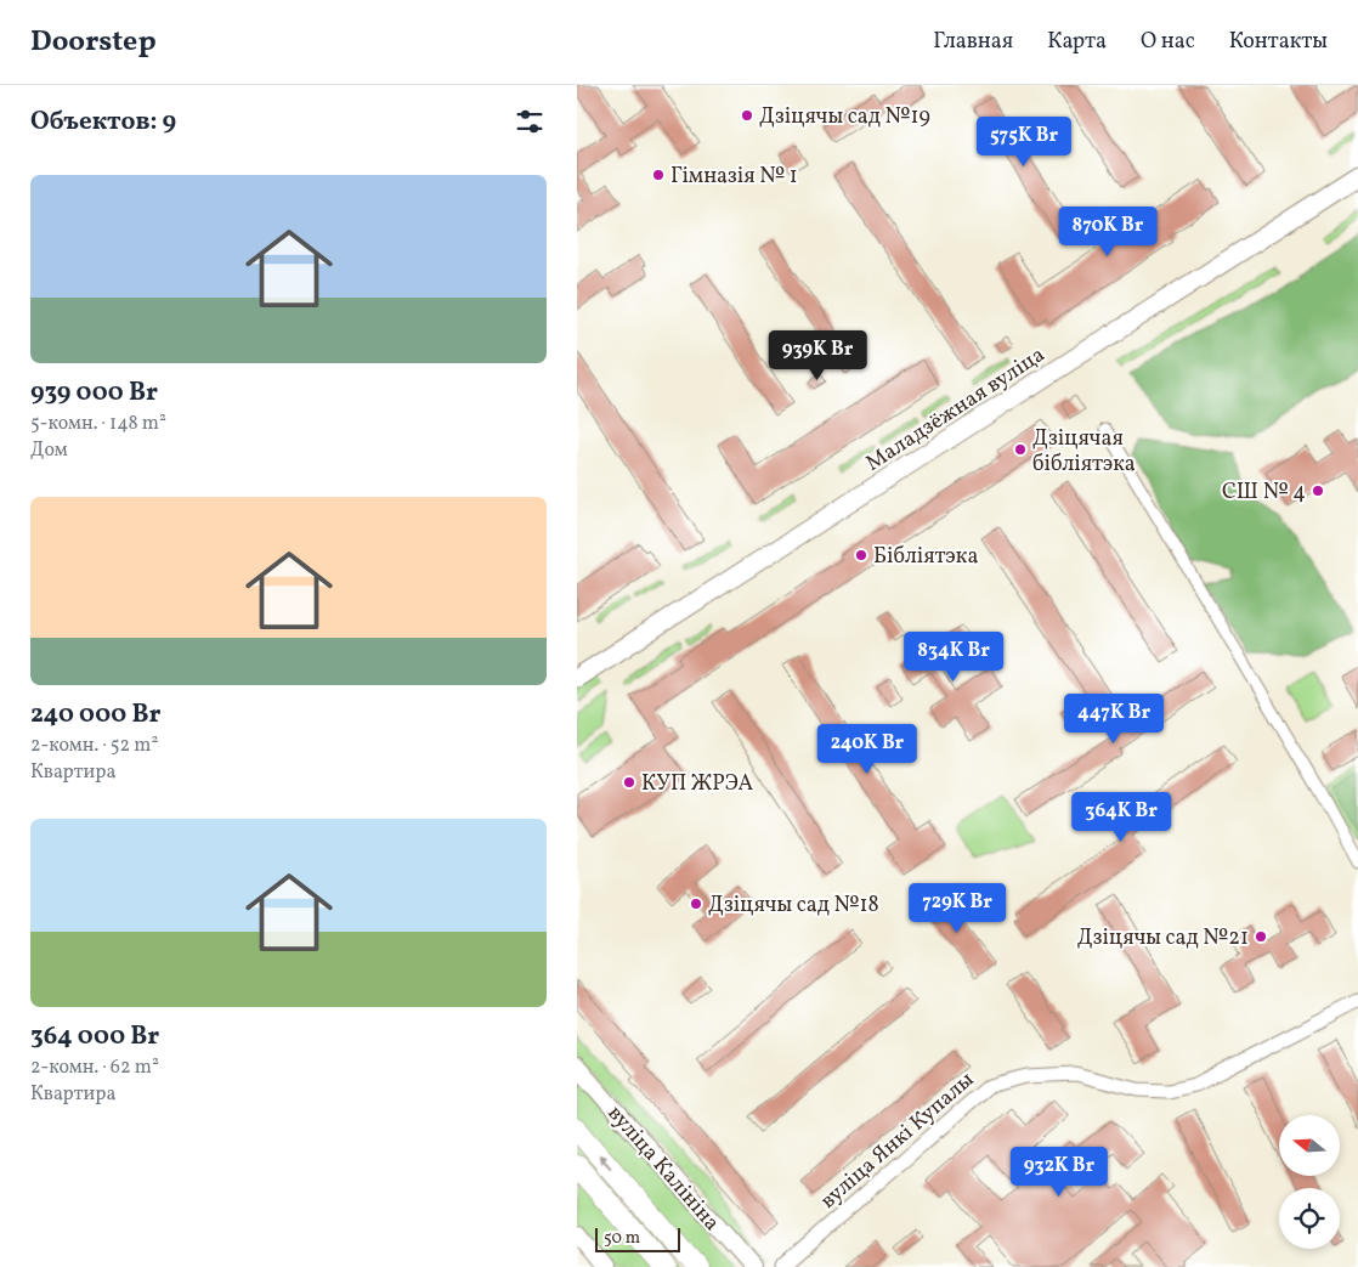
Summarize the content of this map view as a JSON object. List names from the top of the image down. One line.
{"streets":{"main road":["Маладзёжная вуліца","вуліца Калініна"],"street":["вуліца Янкі Купалы"]},"places":["Дзіцячы сад №19","Гімназія № 1","Дзіцячая бібліятэка","СШ № 4","Бібліятэка","КУП ЖРЭА","Дзіцячы сад №18","Дзіцячы сад №21"],"scale_bar":"50 m","north":"left","page":{"header":"Doorstep","nav":["Главная","Карта","О нас","Контакты"],"heading":"Объектов: 9","price":["575K Br","870K Br","939K Br","834K Br","447K Br","240K Br","364K Br","729K Br","932K Br"],"list":[{"name":"939 000 Br","note":"5-комн. · 148 m² · Дом"},{"name":"240 000 Br","note":"2-комн. · 52 m² · Квартира"},{"name":"364 000 Br","note":"2-комн. · 62 m² · Квартира"}],"scale":"50 m"}}
